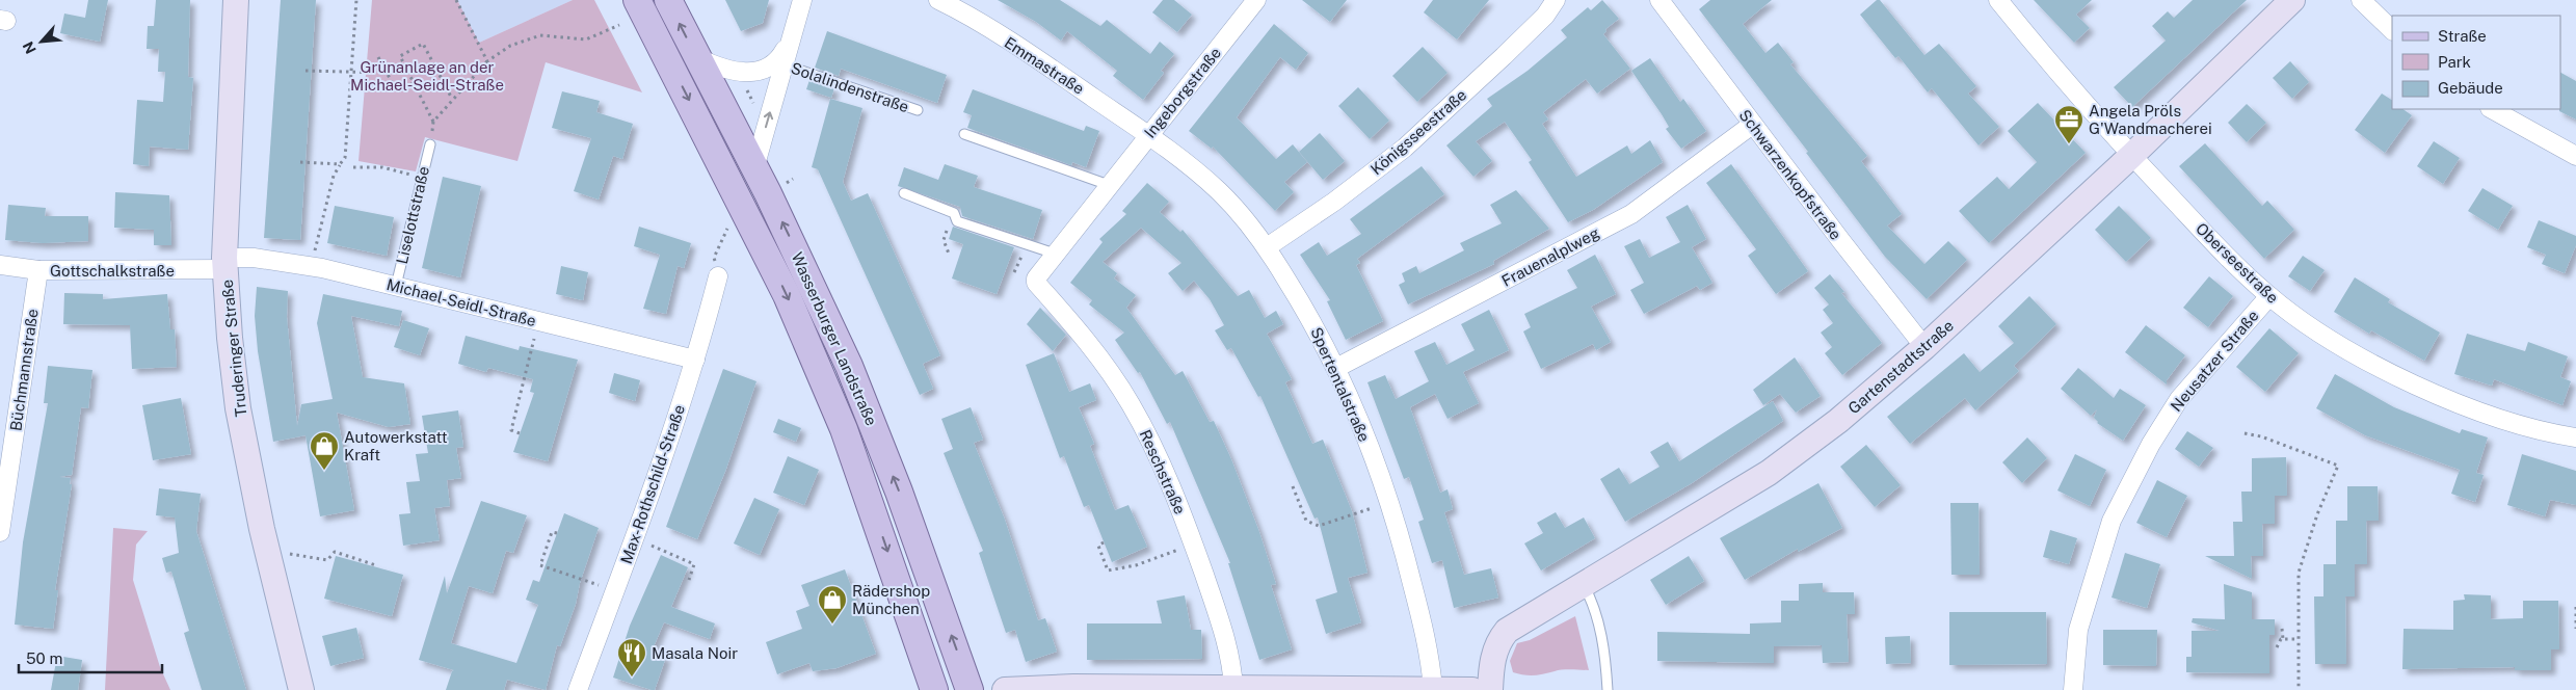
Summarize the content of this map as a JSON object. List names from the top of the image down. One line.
{"streets":{"main road":["Wasserburger Landstraße"],"street":["Emmastraße","Solalindenstraße","Ingeborgstraße","Königsseestraße","Schwarzenkopfstraße","Frauenalplweg","Oberseestraße","Gottschalkstraße","Michael-Seidl-Straße","Truderinger Straße","Neusatzer Straße","Gartenstadtstraße","Büchmannstraße","Spertentalstraße","Reschstraße","Max-Rothschild-Straße"],"lane":["Liselottstraße"]},"crossings":[["Emmastraße","Ingeborgstraße"],["Emmastraße","Spertentalstraße"],["Solalindenstraße","Wasserburger Landstraße"],["Ingeborgstraße","Spertentalstraße"],["Ingeborgstraße","Reschstraße"],["Königsseestraße","Spertentalstraße"],["Schwarzenkopfstraße","Frauenalplweg"],["Schwarzenkopfstraße","Gartenstadtstraße"],["Liselottstraße","Michael-Seidl-Straße"],["Frauenalplweg","Spertentalstraße"],["Oberseestraße","Neusatzer Straße"],["Oberseestraße","Gartenstadtstraße"],["Gottschalkstraße","Michael-Seidl-Straße"],["Gottschalkstraße","Truderinger Straße"],["Gottschalkstraße","Büchmannstraße"],["Michael-Seidl-Straße","Truderinger Straße"],["Michael-Seidl-Straße","Max-Rothschild-Straße"]],"parks":["Grünanlage an der Michael-Seidl-Straße"],"places":{"office":["Angela Pröls G'Wandmacherei"],"shop":["Autowerkstatt Kraft","Rädershop München"],"restaurant":["Masala Noir"]},"legend":["Straße","Park","Gebäude"],"scale_bar":"50 m","north":"bottom left"}
